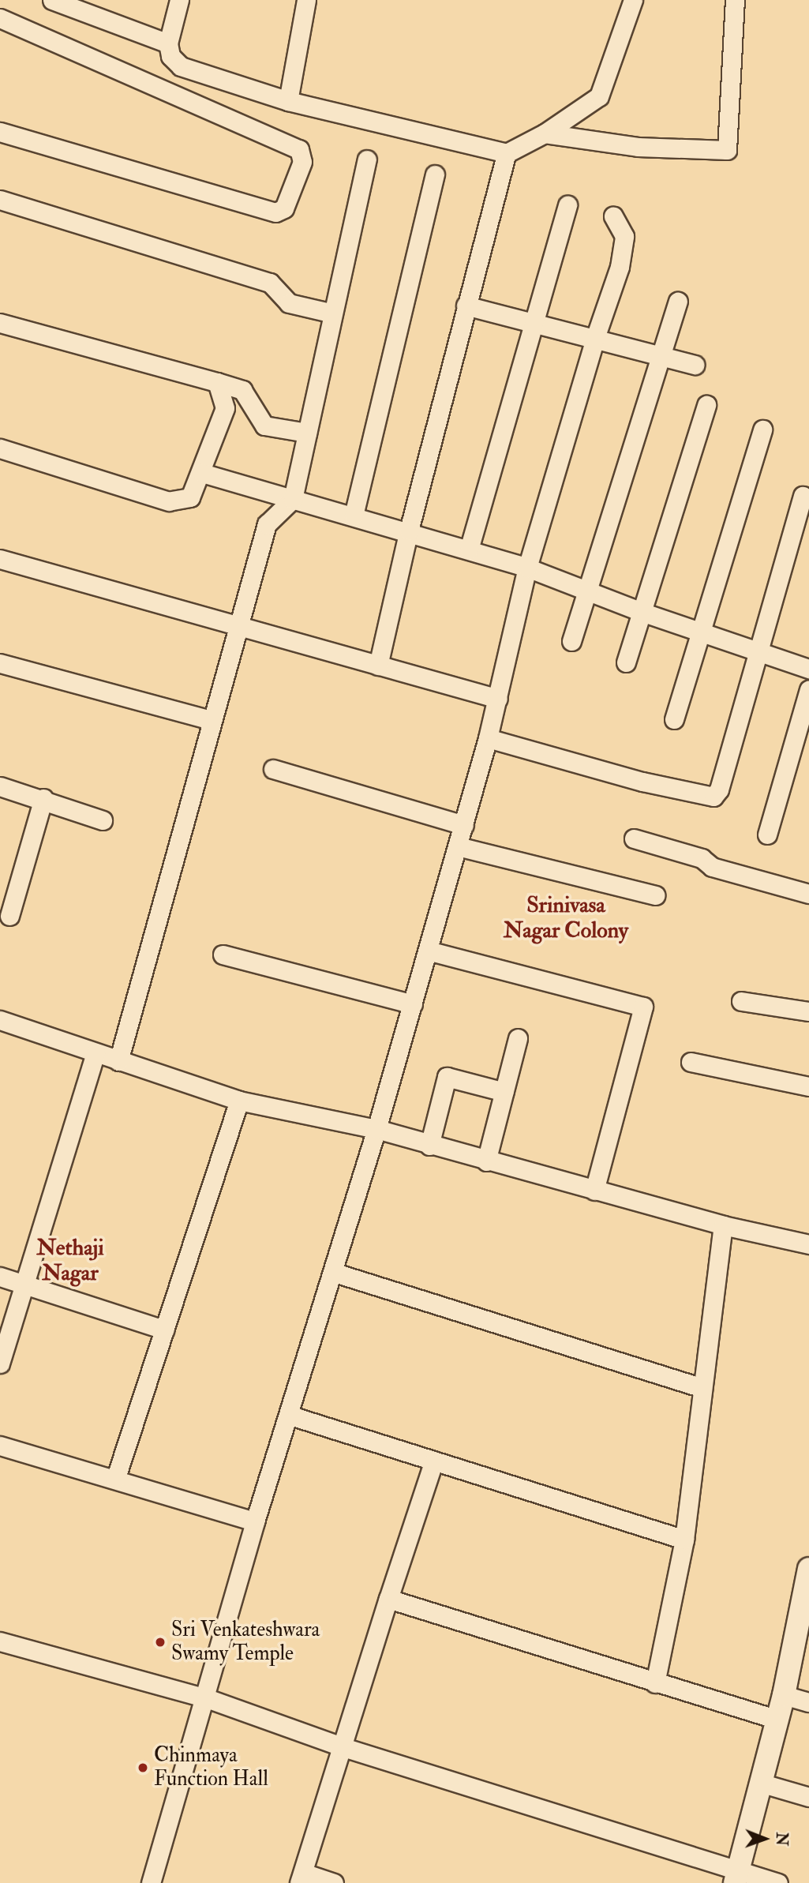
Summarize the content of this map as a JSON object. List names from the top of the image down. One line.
{"districts":["Srinivasa Nagar Colony","Nethaji Nagar"],"places":["Sri Venkateshwara Swamy Temple","Chinmaya Function Hall"],"north":"right"}
